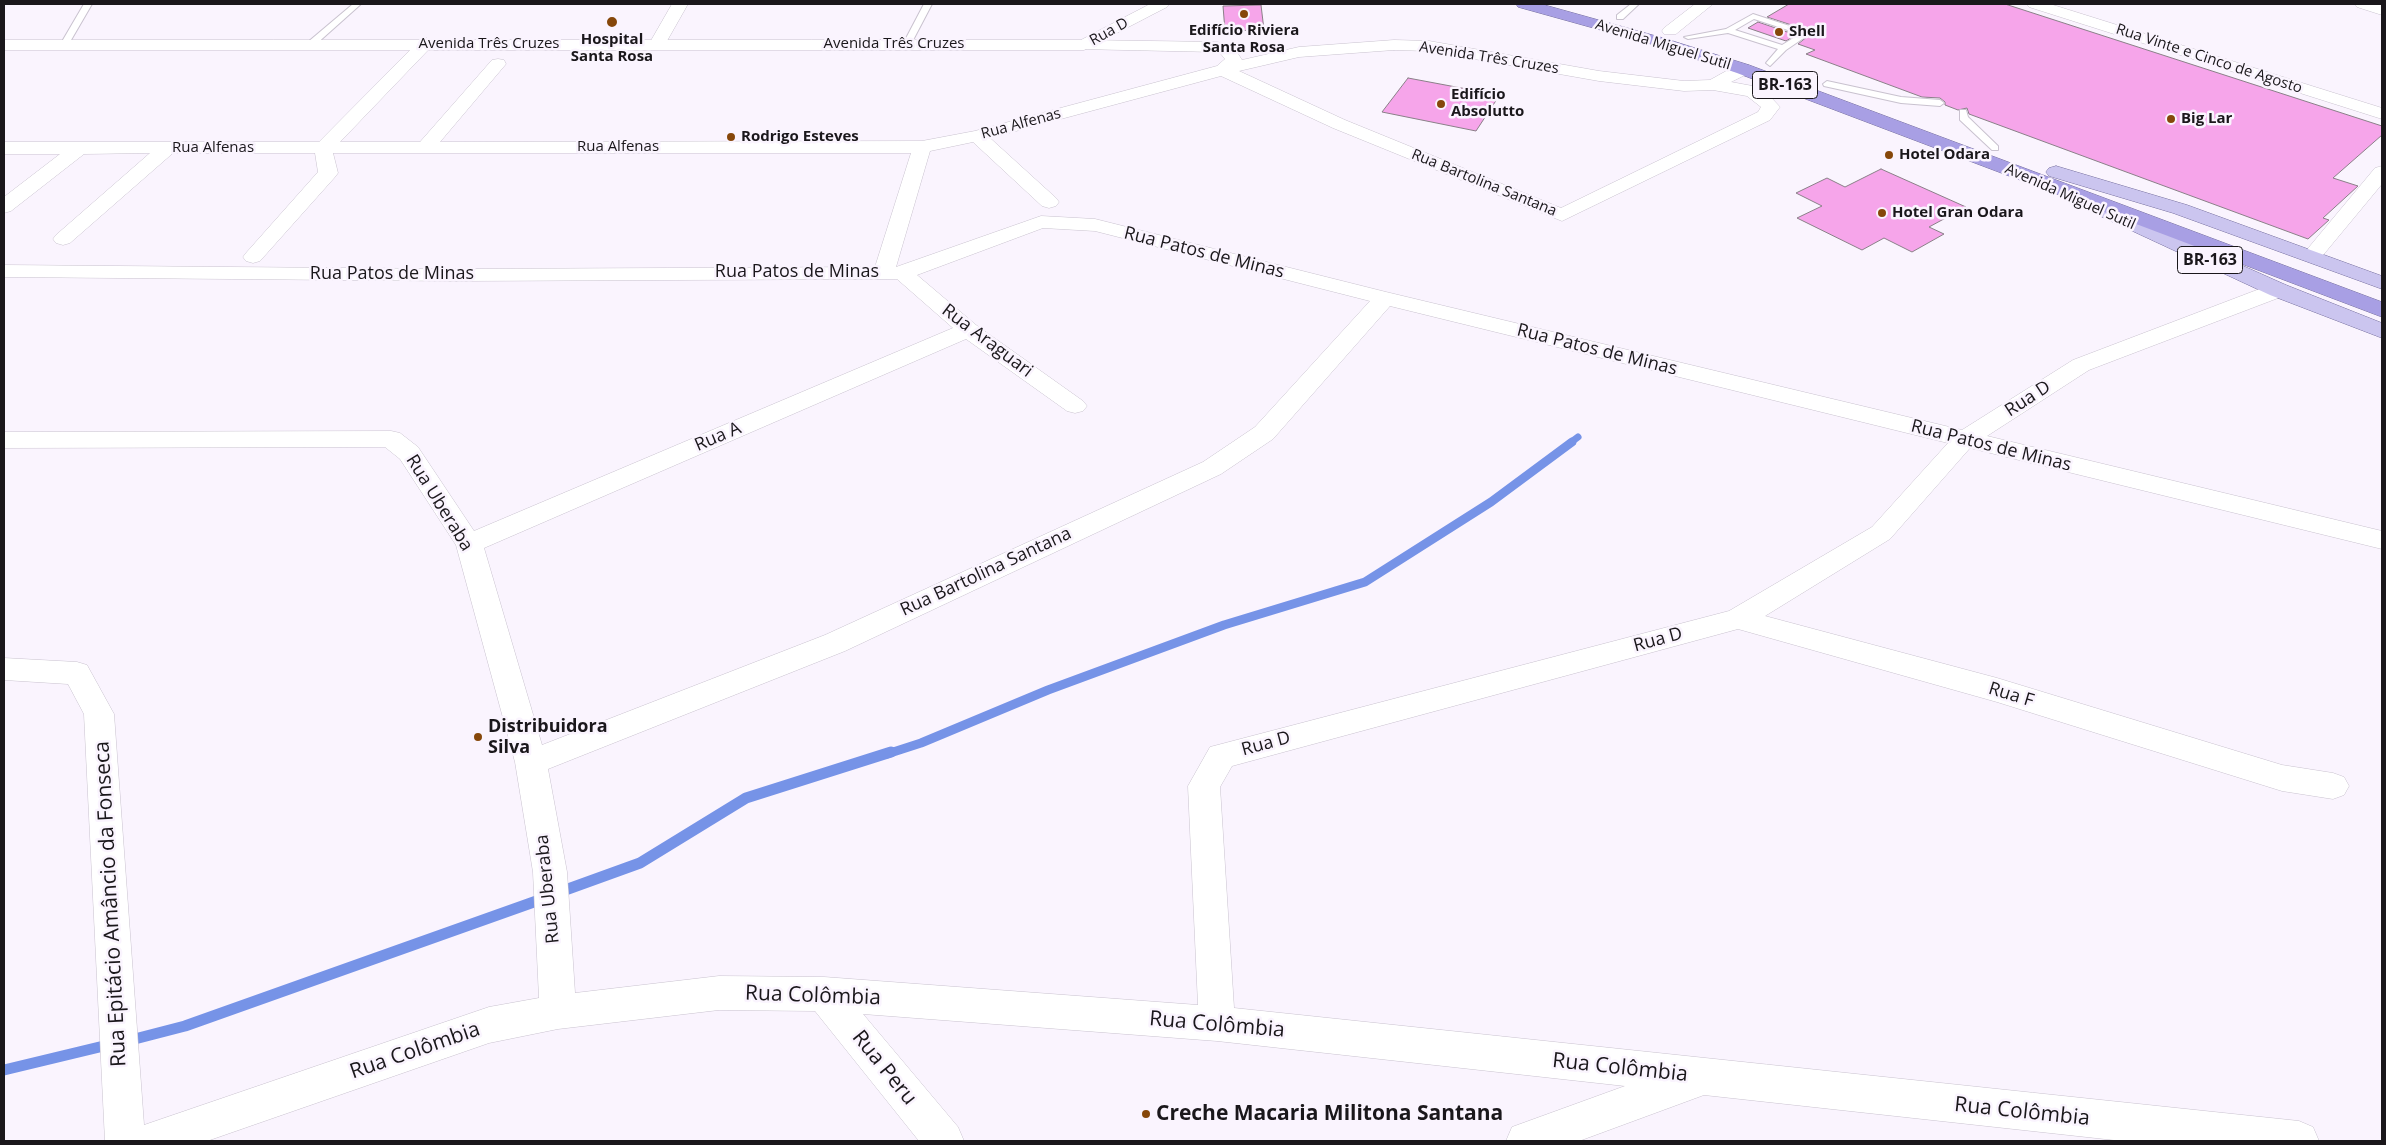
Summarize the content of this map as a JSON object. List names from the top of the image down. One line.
{"streets":{"highway":["Avenida Miguel Sutil","BR-163"],"street":["Rua D","Avenida Três Cruzes","Rua Vinte e Cinco de Agosto","Rua Alfenas","Rua Bartolina Santana","Rua Patos de Minas","Rua Araguari","Rua A","Rua Uberaba","Rua F","Rua Epitácio Amâncio da Fonseca","Rua Colômbia","Rua Peru"]},"crossings":[["Rua D","Avenida Três Cruzes"],["Rua D","Avenida Miguel Sutil"],["Rua D","Rua Patos de Minas"],["Rua D","Rua F"],["Rua D","Rua Colômbia"],["Avenida Três Cruzes","Avenida Miguel Sutil"],["Avenida Três Cruzes","Rua Alfenas"],["Avenida Três Cruzes","Rua Bartolina Santana"],["Avenida Miguel Sutil","BR-163"],["Avenida Miguel Sutil","Rua Bartolina Santana"],["Rua Alfenas","Rua Bartolina Santana"],["Rua Bartolina Santana","Rua Patos de Minas"],["Rua Bartolina Santana","Rua Uberaba"],["Rua Patos de Minas","Rua Araguari"],["Rua Araguari","Rua A"],["Rua A","Rua Uberaba"],["Rua Uberaba","Rua Colômbia"],["Rua Colômbia","Rua Peru"]],"places":["Edifício Riviera Santa Rosa","Hospital Santa Rosa","Shell","Edifício Absolutto","Big Lar","Rodrigo Esteves","Hotel Odara","Hotel Gran Odara","Distribuidora Silva","Creche Macaria Militona Santana"]}
